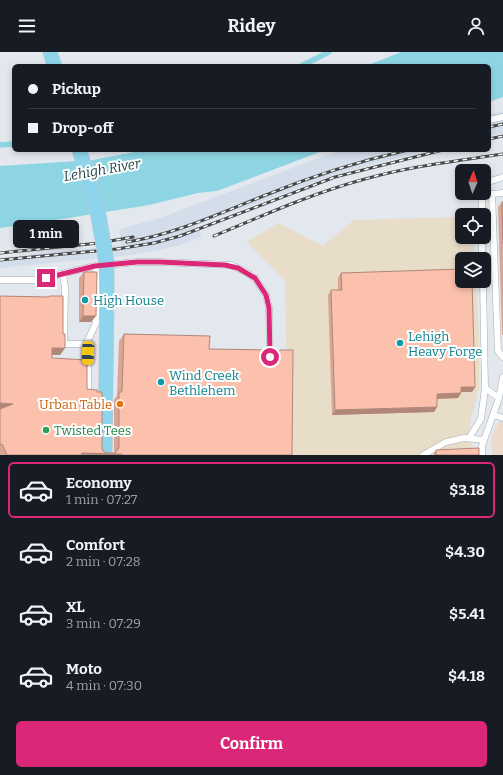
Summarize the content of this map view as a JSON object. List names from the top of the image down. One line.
{"water":["Lehigh River"],"places":["High House","Lehigh Heavy Forge","Wind Creek Bethlehem","Urban Table","Twisted Tees"],"north":"top","page":{"header":"Ridey","banner":["Pickup","Drop-off"],"bubble":"1 min","list":[{"name":"Economy","note":"1 min · 07:27","value":"$3.18"},{"name":"Comfort","note":"2 min · 07:28","value":"$4.30"},{"name":"XL","note":"3 min · 07:29","value":"$5.41"},{"name":"Moto","note":"4 min · 07:30","value":"$4.18"}],"buttons":"Confirm"}}
